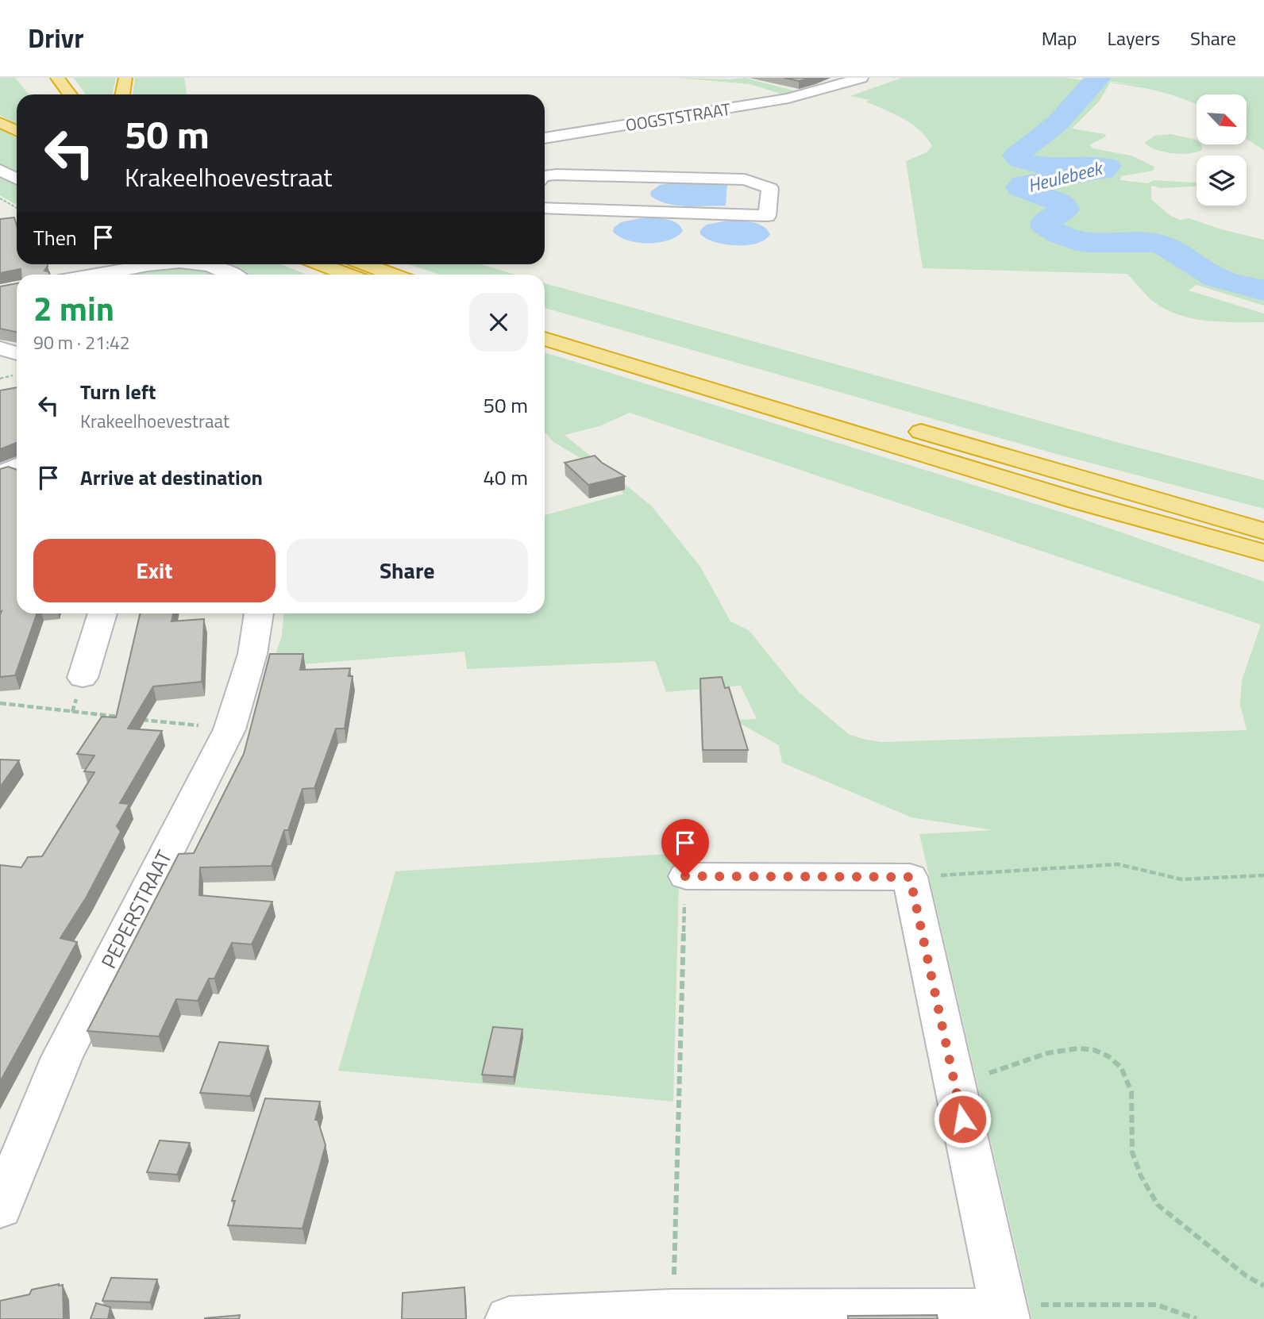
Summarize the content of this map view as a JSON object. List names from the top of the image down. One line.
{"streets":{"street":["OOGSTSTRAAT","PEPERSTRAAT"]},"water":["Heulebeek"],"north":"bottom right","page":{"header":"Drivr","nav":["Map","Layers","Share"],"turn":["50 m","Krakeelhoevestraat"],"then":"Then","heading":["2 min","90 m · 21:42"],"list":[{"name":"Turn left","note":"Krakeelhoevestraat","value":"50 m"},{"name":"Arrive at destination","value":"40 m"}],"buttons":["Exit","Share"]}}
